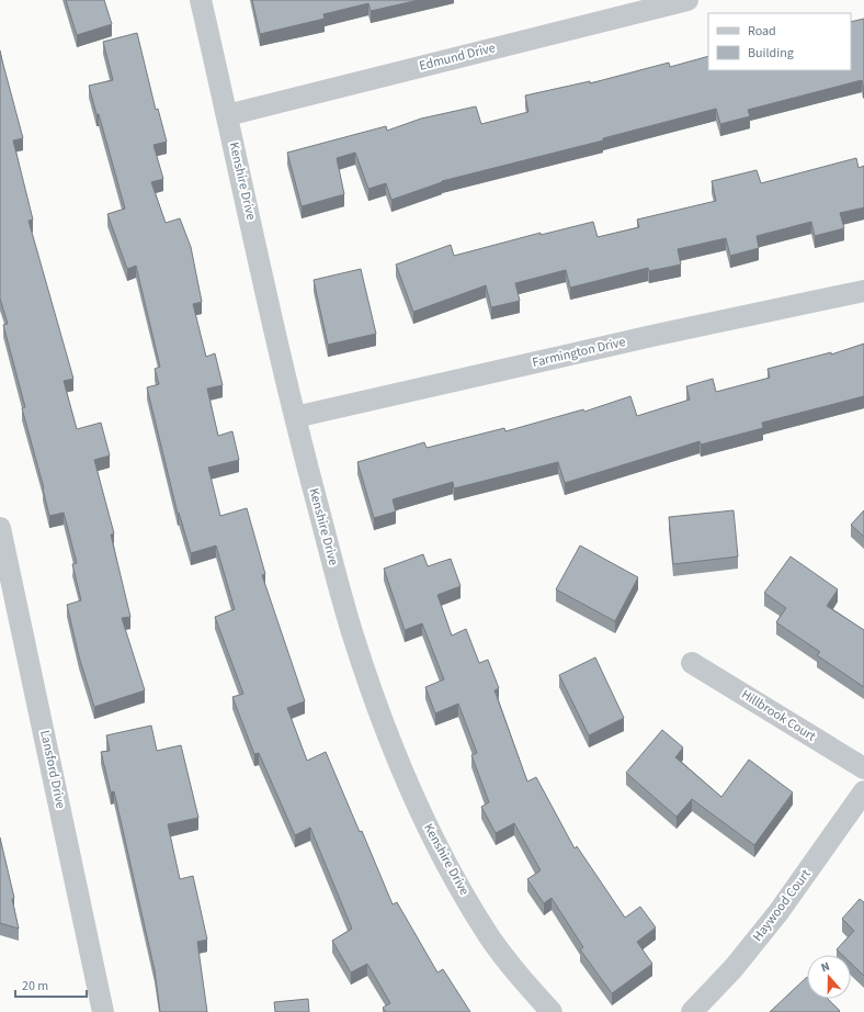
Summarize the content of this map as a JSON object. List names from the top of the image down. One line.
{"streets":{"street":["Edmund Drive","Kenshire Drive","Farmington Drive","Hillbrook Court","Lansford Drive","Haywood Court"]},"crossings":[["Edmund Drive","Kenshire Drive"],["Kenshire Drive","Farmington Drive"]],"legend":["Road","Building"],"scale_bar":"20 m","north":"top"}
